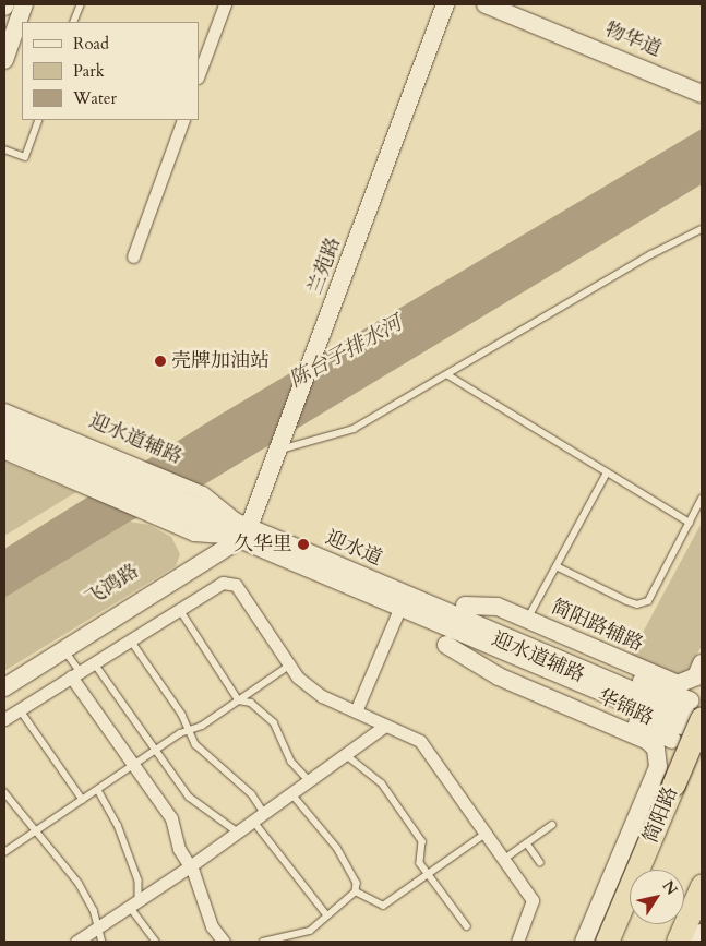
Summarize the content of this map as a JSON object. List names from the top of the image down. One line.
{"streets":{"highway":["简阳路"],"street":["物华道","兰苑路","迎水道辅路","迎水道","飞鸿路","简阳路辅路","华锦路"]},"crossings":[["兰苑路","迎水道"],["兰苑路","飞鸿路"],["迎水道辅路","迎水道"],["迎水道辅路","简阳路辅路"],["迎水道辅路","华锦路"],["迎水道辅路","简阳路"],["迎水道","飞鸿路"],["迎水道","简阳路"]],"water":["陈台子排水河"],"places":["壳牌加油站","久华里"],"legend":["Road","Park","Water"],"north":"top right"}
